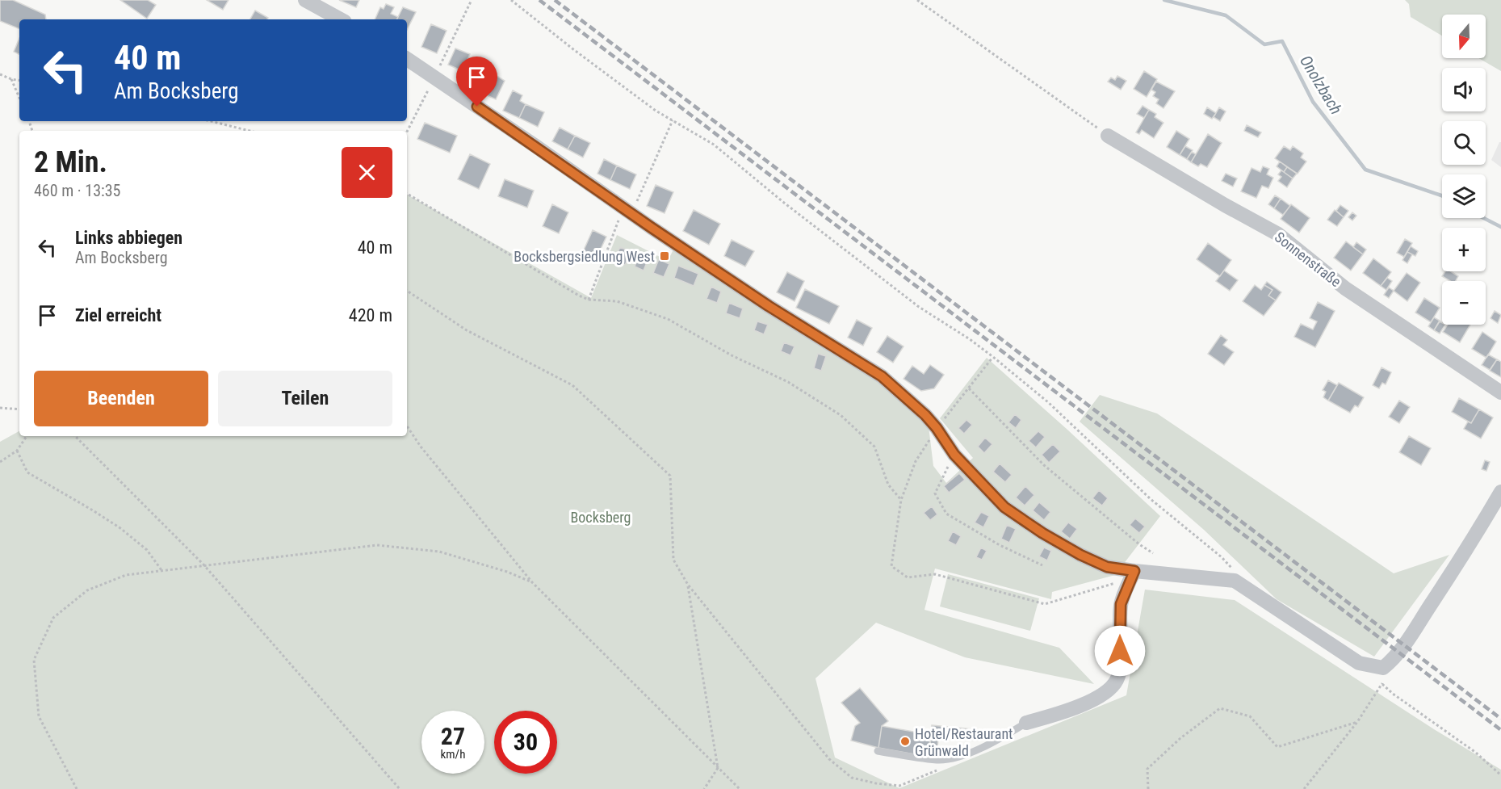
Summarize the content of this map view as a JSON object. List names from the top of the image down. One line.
{"streets":{"street":["Sonnenstraße"]},"water":["Onolzbach"],"parks":["Bocksberg"],"places":{"transit":["Bocksbergsiedlung West"],"other":["Hotel/Restaurant Grünwald"]},"north":"bottom","page":{"map_buttons":["+","−"],"turn":["40 m","Am Bocksberg"],"heading":["2 Min.","460 m · 13:35"],"list":[{"name":"Links abbiegen","note":"Am Bocksberg","value":"40 m"},{"name":"Ziel erreicht","value":"420 m"}],"buttons":["Beenden","Teilen"],"speed":"27 km/h","limit":"30"}}
